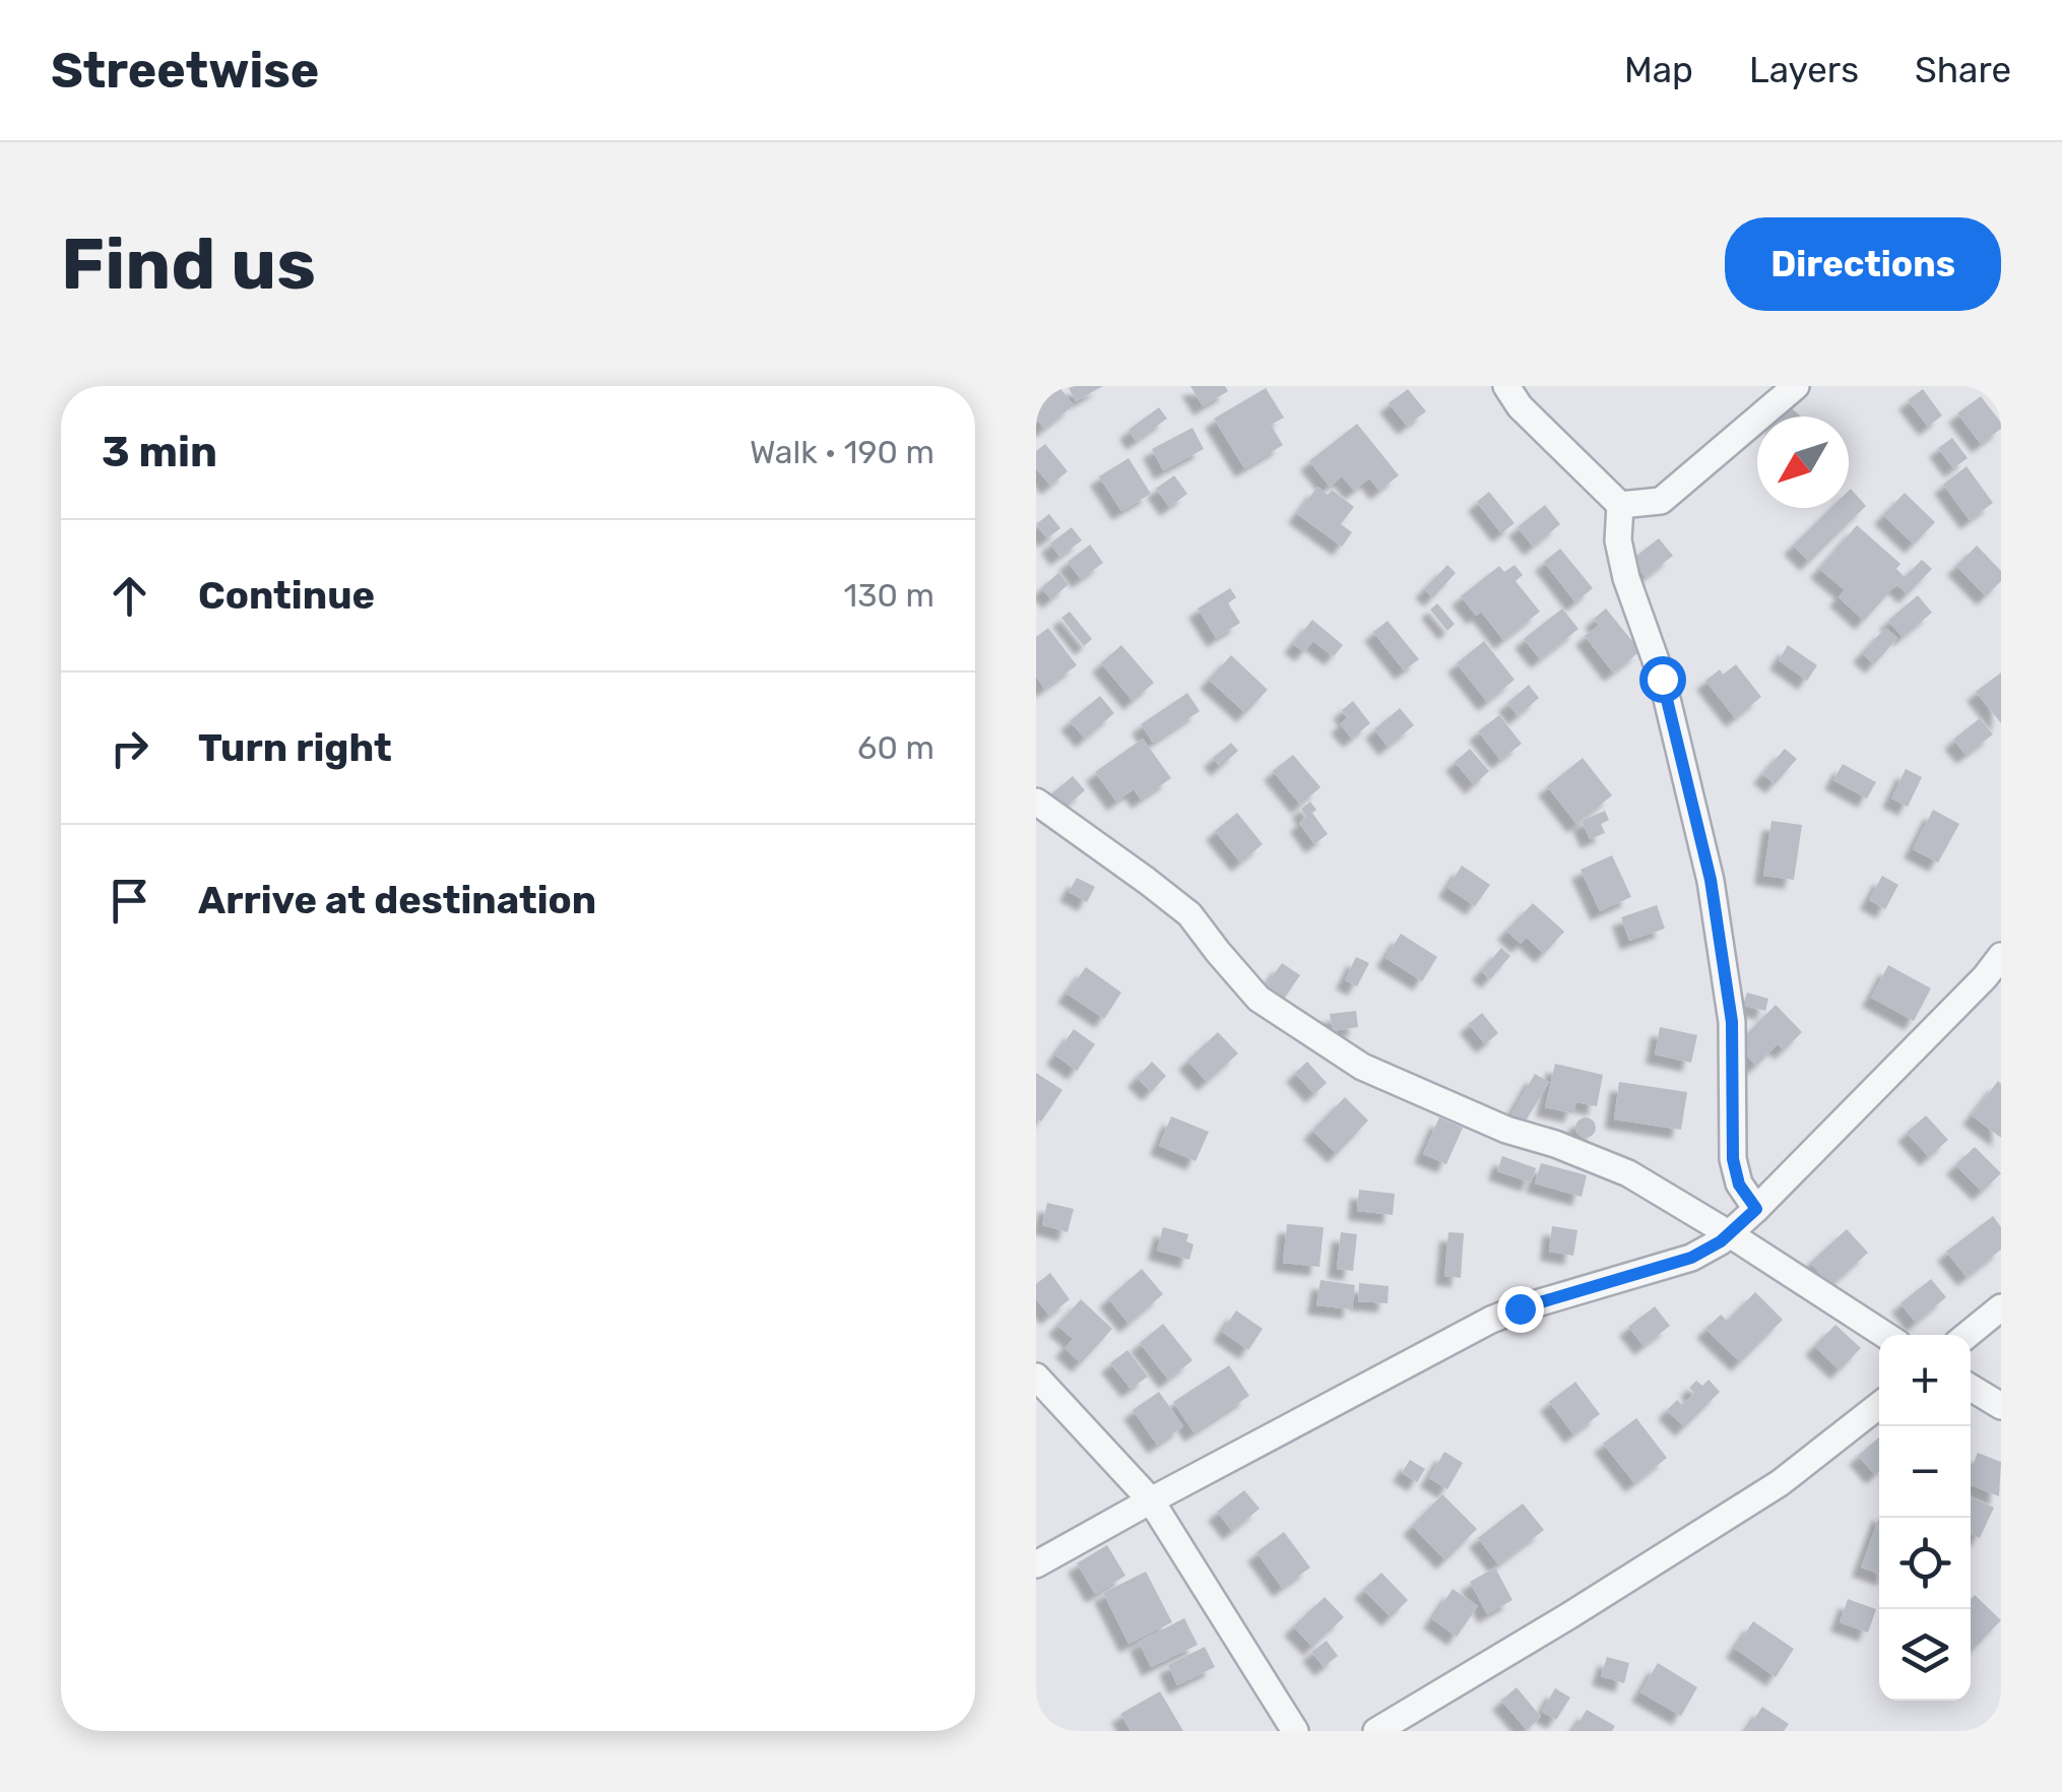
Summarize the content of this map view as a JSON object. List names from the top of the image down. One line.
{"north":"bottom left","page":{"header":"Streetwise","nav":["Map","Layers","Share"],"buttons":"Directions","title":"Find us","heading":["3 min","Walk · 190 m"],"list":[["Continue","130 m"],["Turn right","60 m"],"Arrive at destination"],"map_buttons":["+","−"]}}
